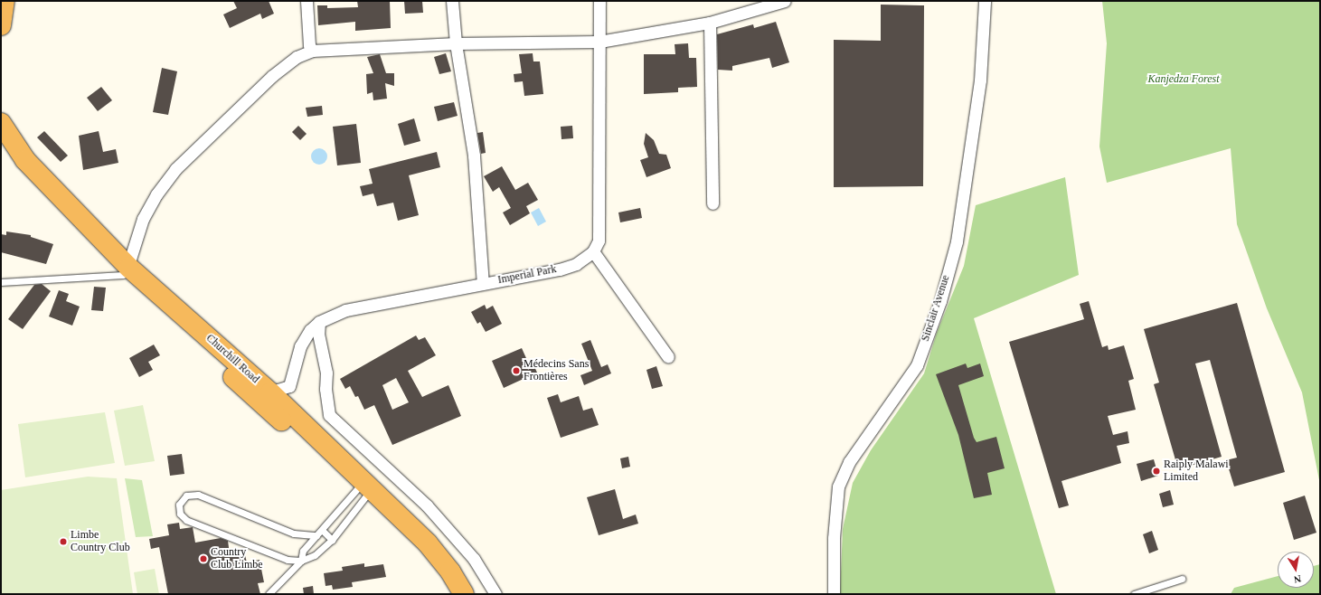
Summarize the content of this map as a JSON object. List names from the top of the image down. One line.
{"streets":{"highway":["Churchill Road"],"street":["Imperial Park","Sinclair Avenue"]},"crossings":[["Imperial Park","Churchill Road"]],"parks":["Kanjedza Forest"],"places":["Médecins Sans Frontières","Raiply Malawi Limited","Limbe Country Club","Country Club Limbe"],"north":"bottom"}
